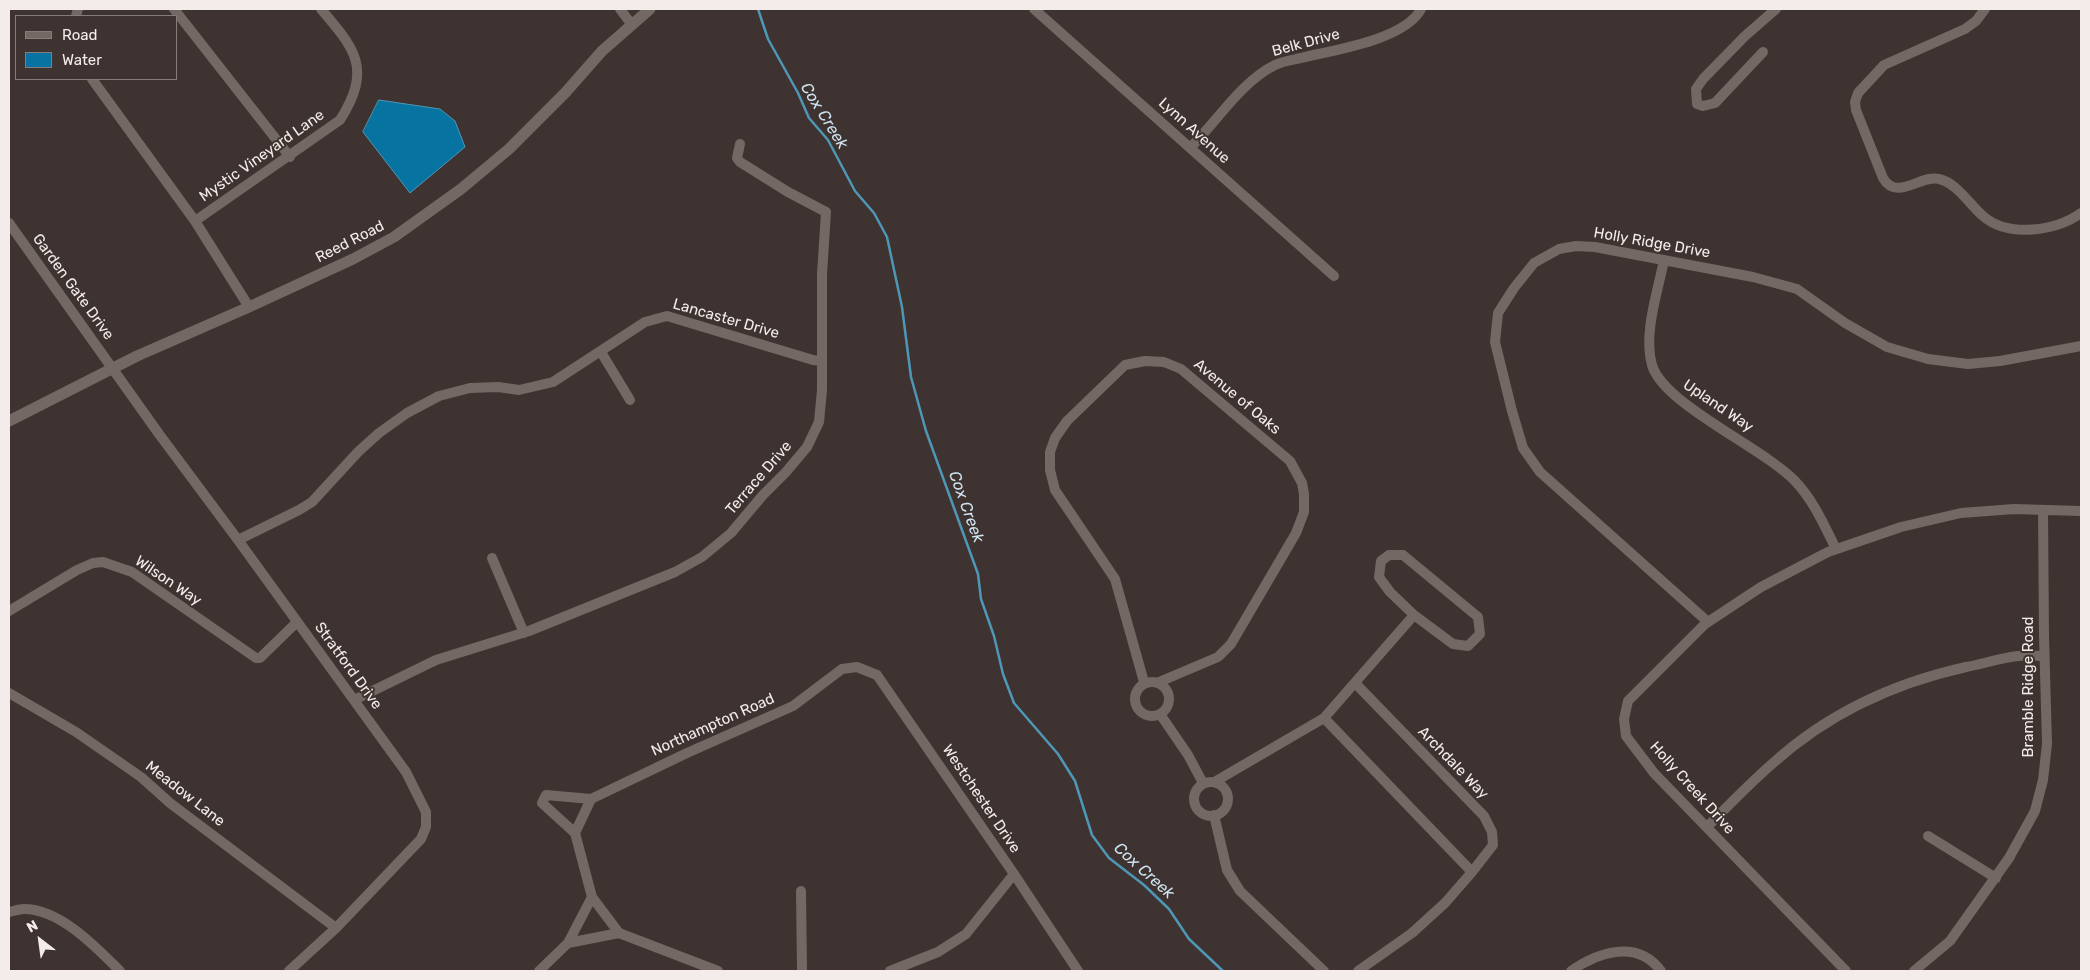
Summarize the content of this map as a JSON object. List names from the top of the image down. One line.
{"streets":{"street":["Belk Drive","Lynn Avenue","Mystic Vineyard Lane","Reed Road","Holly Ridge Drive","Garden Gate Drive","Lancaster Drive","Avenue of Oaks","Upland Way","Terrace Drive","Wilson Way","Stratford Drive","Bramble Ridge Road","Northampton Road","Archdale Way","Holly Creek Drive","Meadow Lane","Westchester Drive"]},"crossings":[["Belk Drive","Lynn Avenue"],["Mystic Vineyard Lane","Reed Road"],["Reed Road","Garden Gate Drive"],["Reed Road","Stratford Drive"],["Holly Ridge Drive","Upland Way"],["Holly Ridge Drive","Holly Creek Drive"],["Garden Gate Drive","Stratford Drive"],["Lancaster Drive","Terrace Drive"],["Lancaster Drive","Stratford Drive"],["Upland Way","Holly Creek Drive"],["Terrace Drive","Stratford Drive"],["Wilson Way","Stratford Drive"],["Stratford Drive","Meadow Lane"],["Bramble Ridge Road","Holly Creek Drive"],["Northampton Road","Westchester Drive"]],"water":["Cox Creek"],"legend":["Road","Water"],"north":"top left"}
